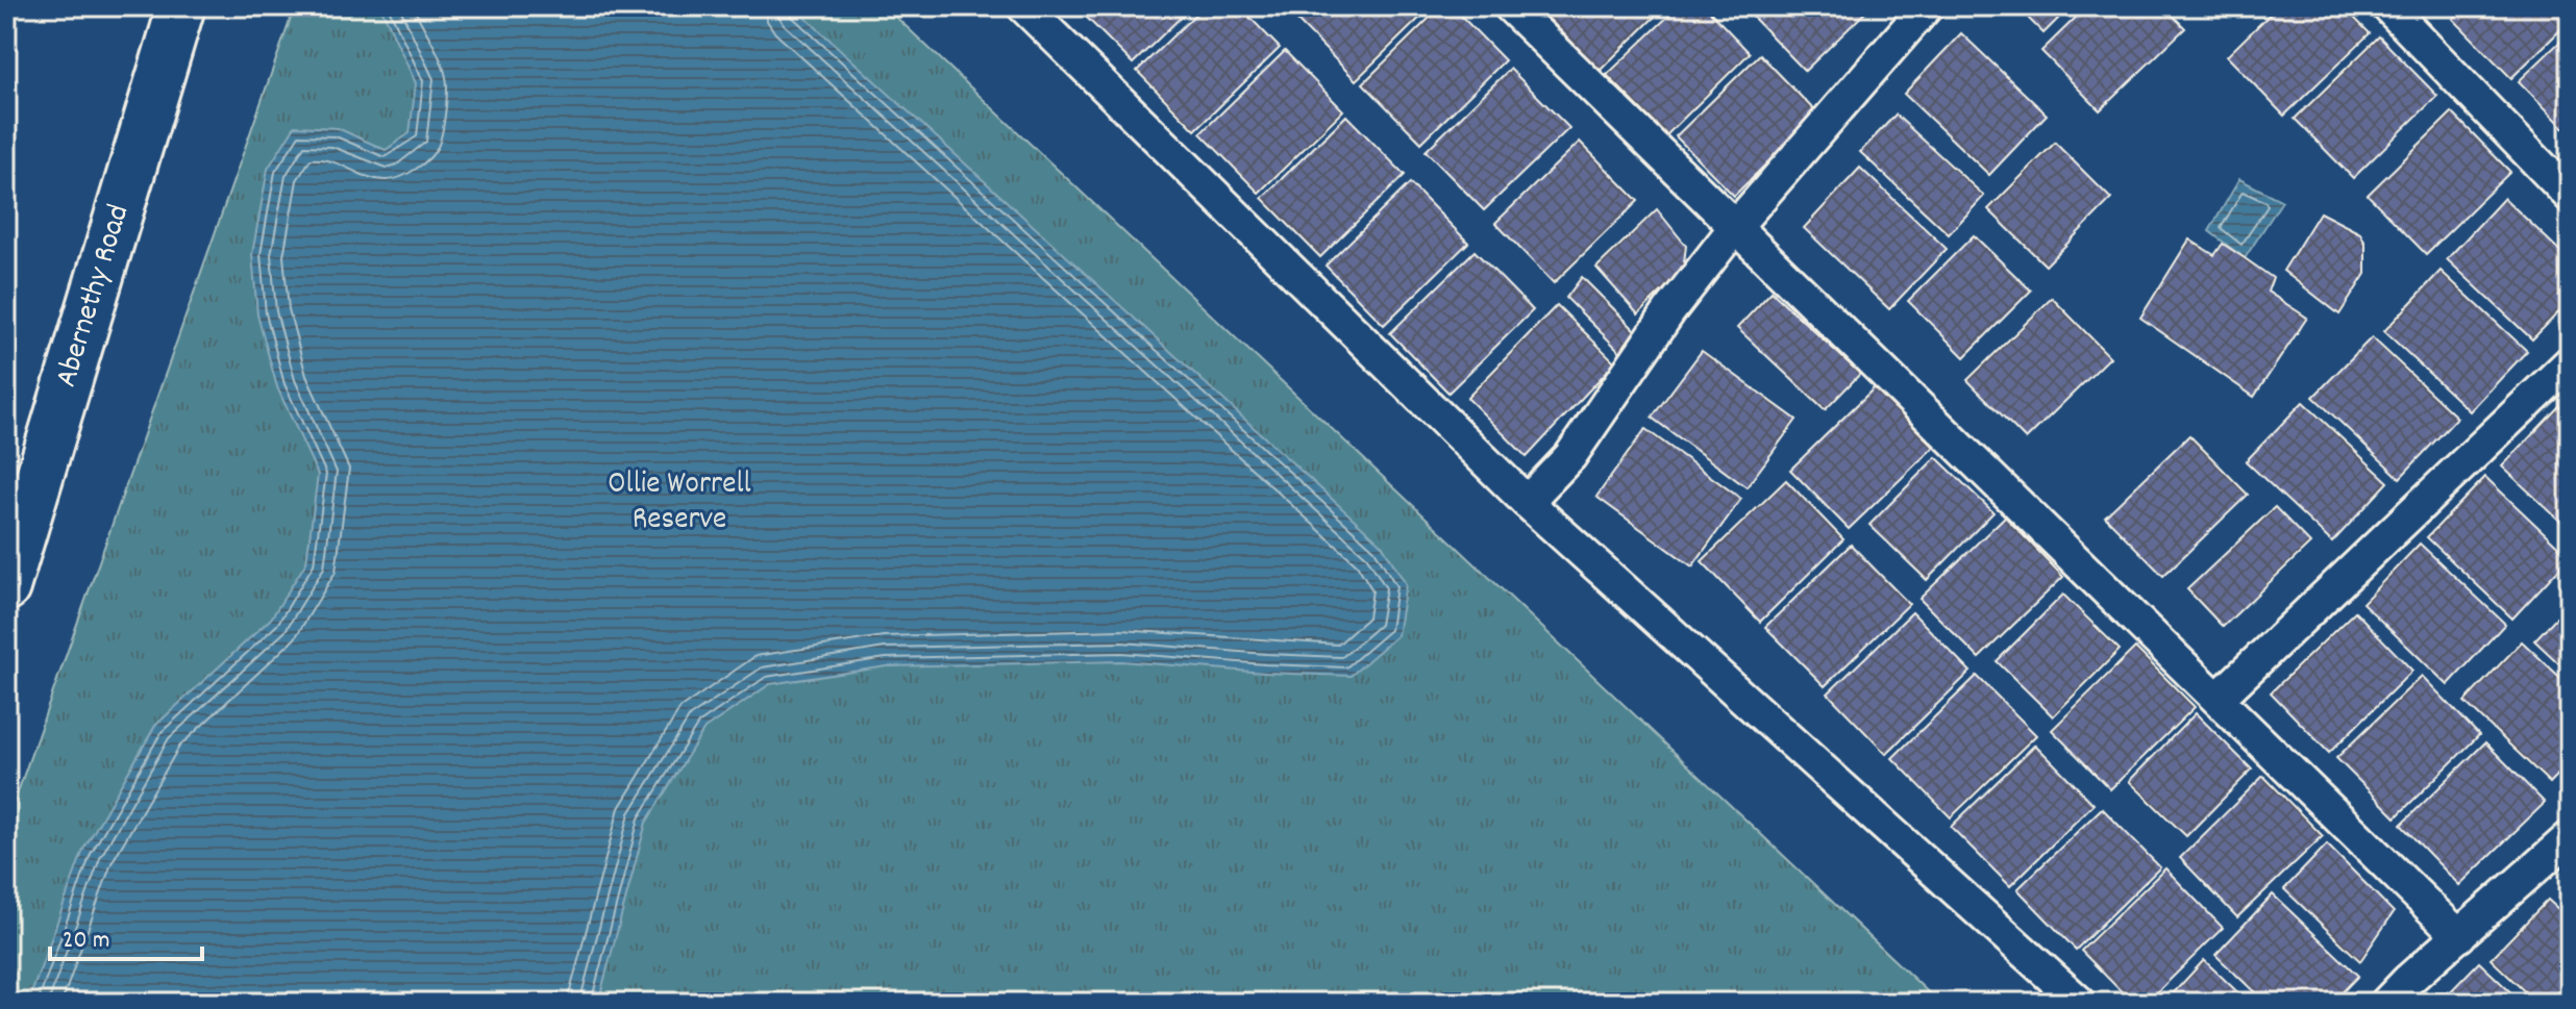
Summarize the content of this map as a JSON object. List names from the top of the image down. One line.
{"streets":{"main road":["Abernethy Road"]},"parks":["Ollie Worrell Reserve"],"scale_bar":"20 m"}
